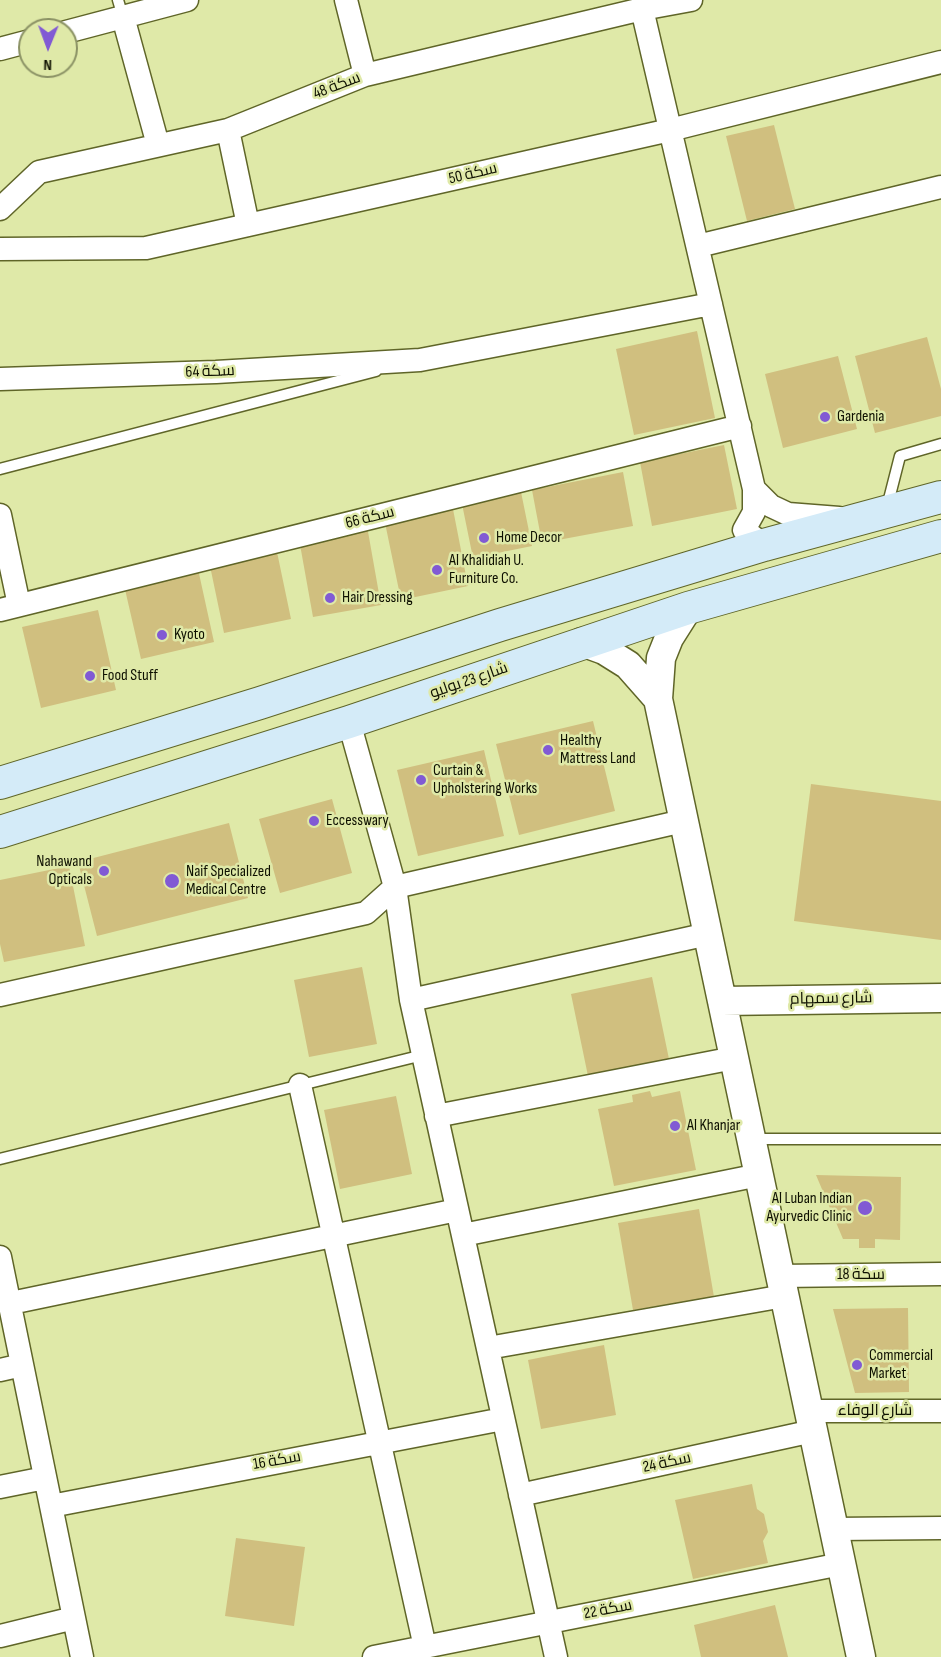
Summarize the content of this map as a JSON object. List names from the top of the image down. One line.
{"streets":{"main road":["شارع 23 يوليو"],"street":["سكة 48","سكة 50","سكة 64","سكة 66","شارع سمهام","سكة 18","شارع الوفاء","سكة 16","سكة 24","سكة 22"]},"crossings":[["شارع الوفاء","سكة 24"]],"places":["Gardenia","Home Decor","Al Khalidiah U. Furniture Co.","Hair Dressing","Kyoto","Food Stuff","Healthy Mattress Land","Curtain & Upholstering Works","Eccesswary","Nahawand Opticals","Naif Specialized Medical Centre","Al Khanjar","Al Luban Indian Ayurvedic Clinic","Commercial Market"],"north":"bottom"}
